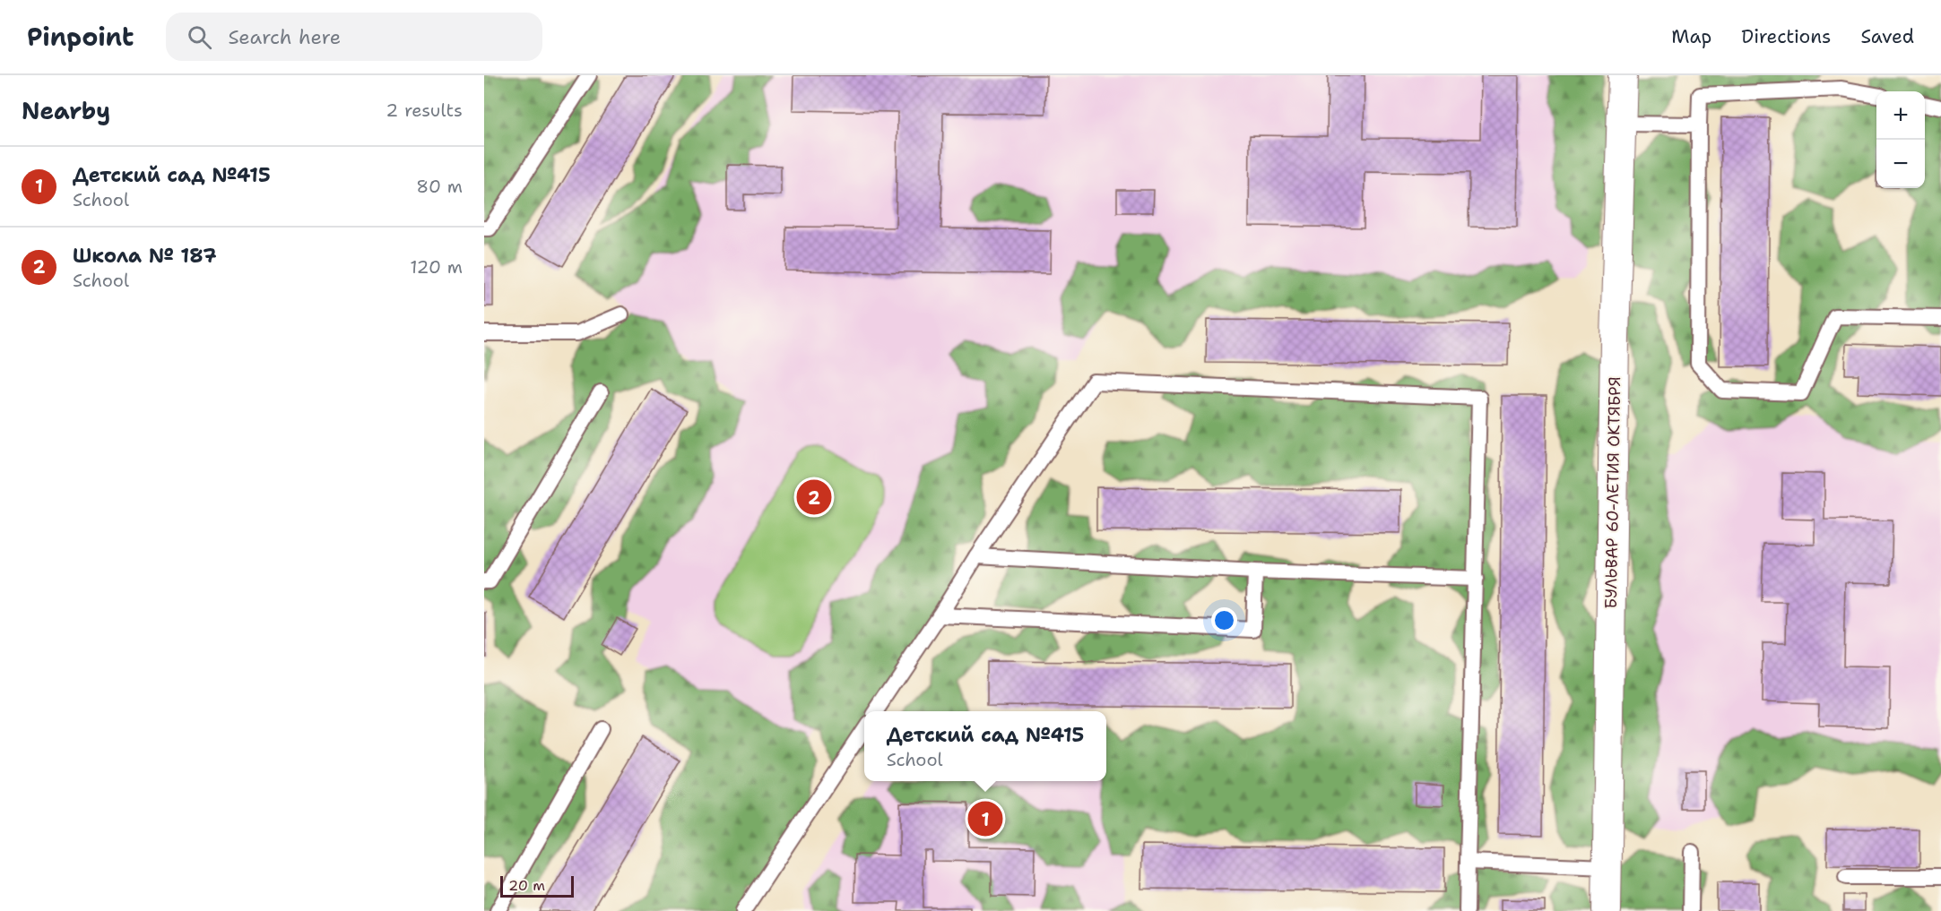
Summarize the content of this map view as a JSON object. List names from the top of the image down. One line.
{"streets":{"street":["БУЛЬВАР 60-ЛЕТИЯ ОКТЯБРЯ"]},"scale_bar":"20 m","page":{"header":"Pinpoint","search":"Search here","nav":["Map","Directions","Saved"],"heading":["Nearby","2 results"],"map_buttons":["+","−"],"list":[{"mark":"1","name":"Детский сад №415","note":"School","value":"80 m"},{"mark":"2","name":"Школа № 187","note":"School","value":"120 m"}],"pins":["2","1"],"popup":["Детский сад №415","School"],"scale":"20 m"}}
